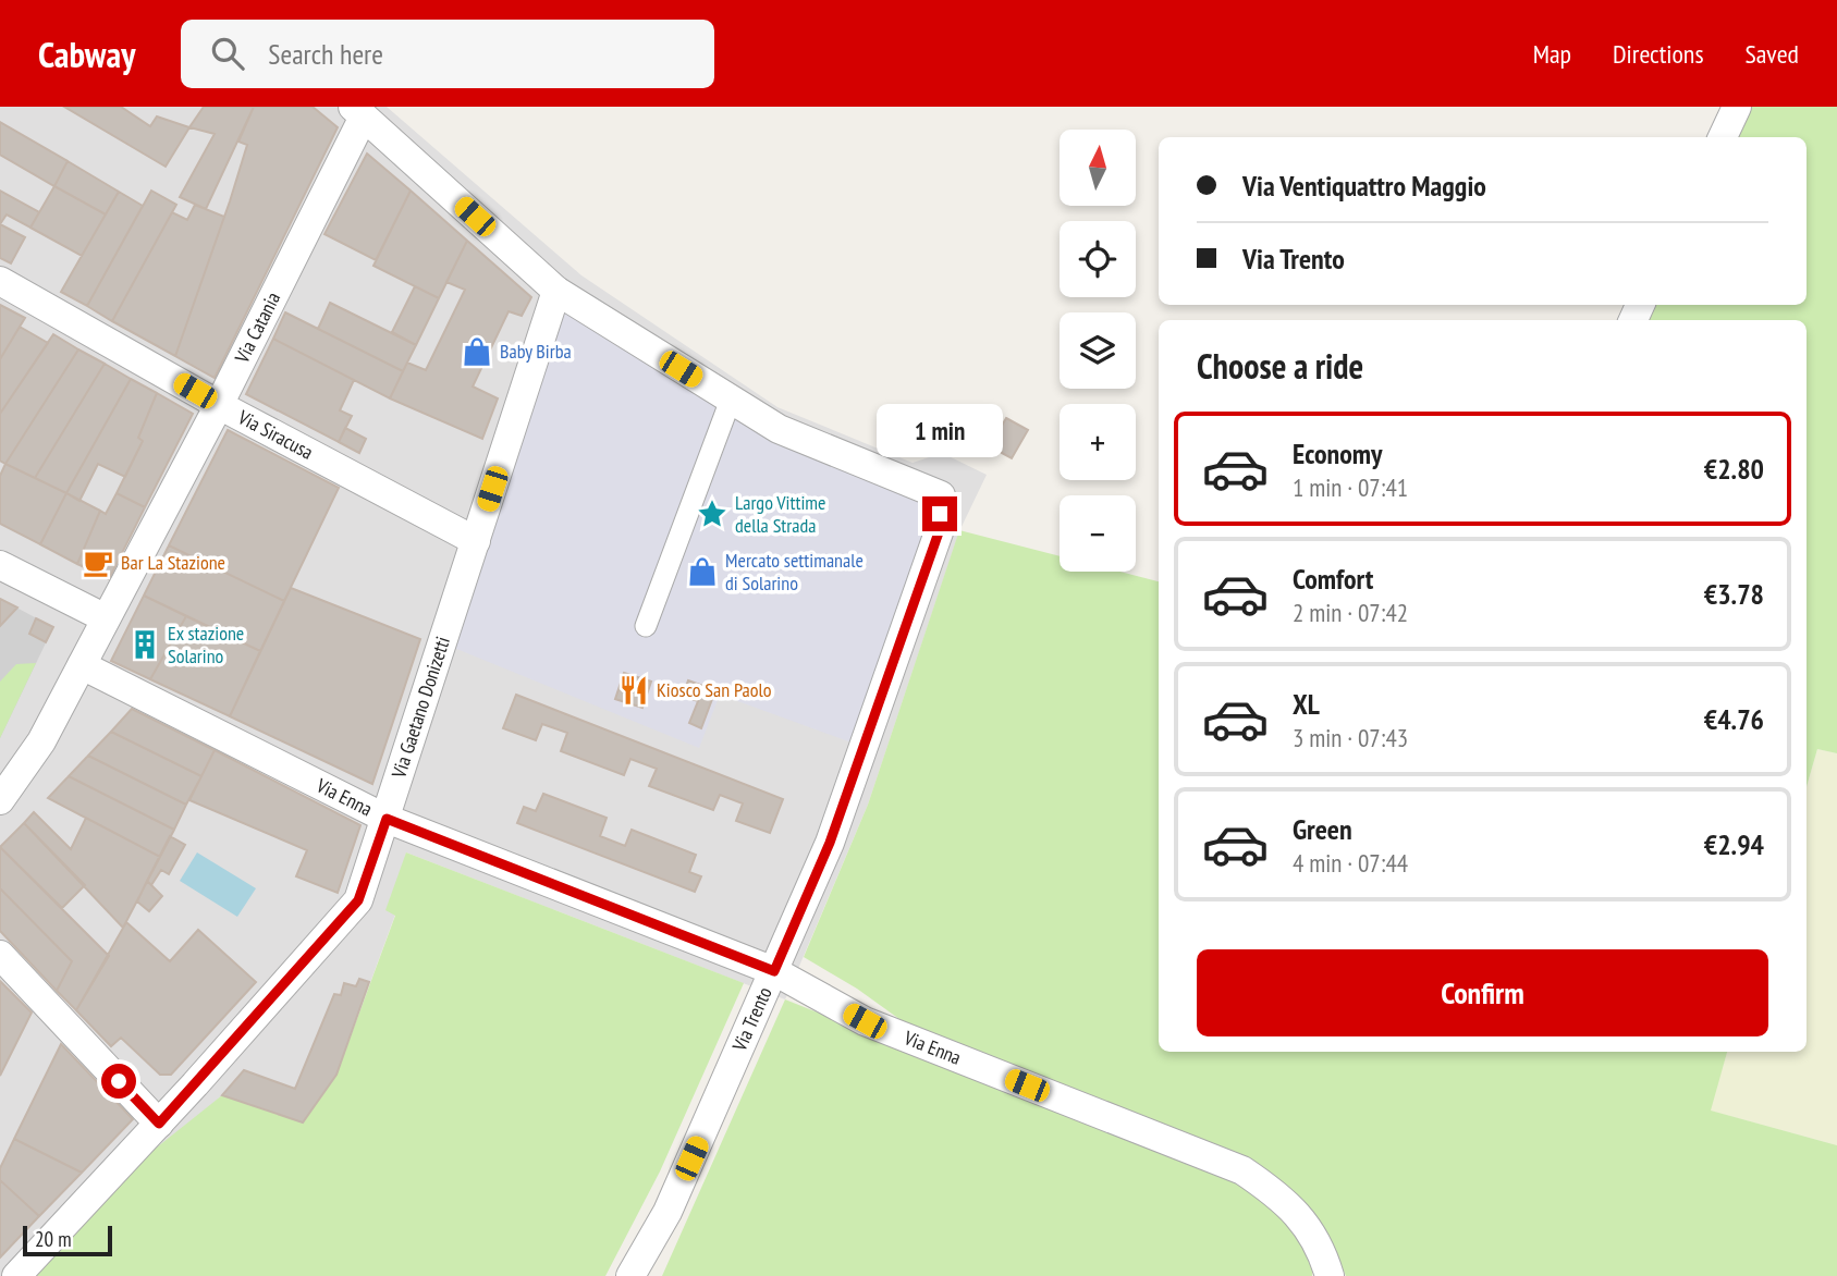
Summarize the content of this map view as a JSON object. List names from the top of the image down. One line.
{"streets":{"street":["Via Catania","Via Siracusa","Via Gaetano Donizetti","Via Enna","Via Trento"]},"crossings":[["Via Catania","Via Siracusa"],["Via Catania","Via Enna"],["Via Siracusa","Via Gaetano Donizetti"],["Via Gaetano Donizetti","Via Enna"],["Via Enna","Via Trento"]],"places":{"shop":["Baby Birba","Mercato settimanale di Solarino"],"place":["Largo Vittime della Strada"],"cafe":["Bar La Stazione"],"building":["Ex stazione Solarino"],"restaurant":["Kiosco San Paolo"]},"scale_bar":"20 m","north":"top","page":{"header":"Cabway","search":"Search here","nav":["Map","Directions","Saved"],"map_buttons":["+","−"],"banner":["Via Ventiquattro Maggio","Via Trento"],"heading":"Choose a ride","bubble":"1 min","list":[{"name":"Economy","note":"1 min · 07:41","value":"€2.80"},{"name":"Comfort","note":"2 min · 07:42","value":"€3.78"},{"name":"XL","note":"3 min · 07:43","value":"€4.76"},{"name":"Green","note":"4 min · 07:44","value":"€2.94"}],"buttons":"Confirm","scale":"20 m"}}
